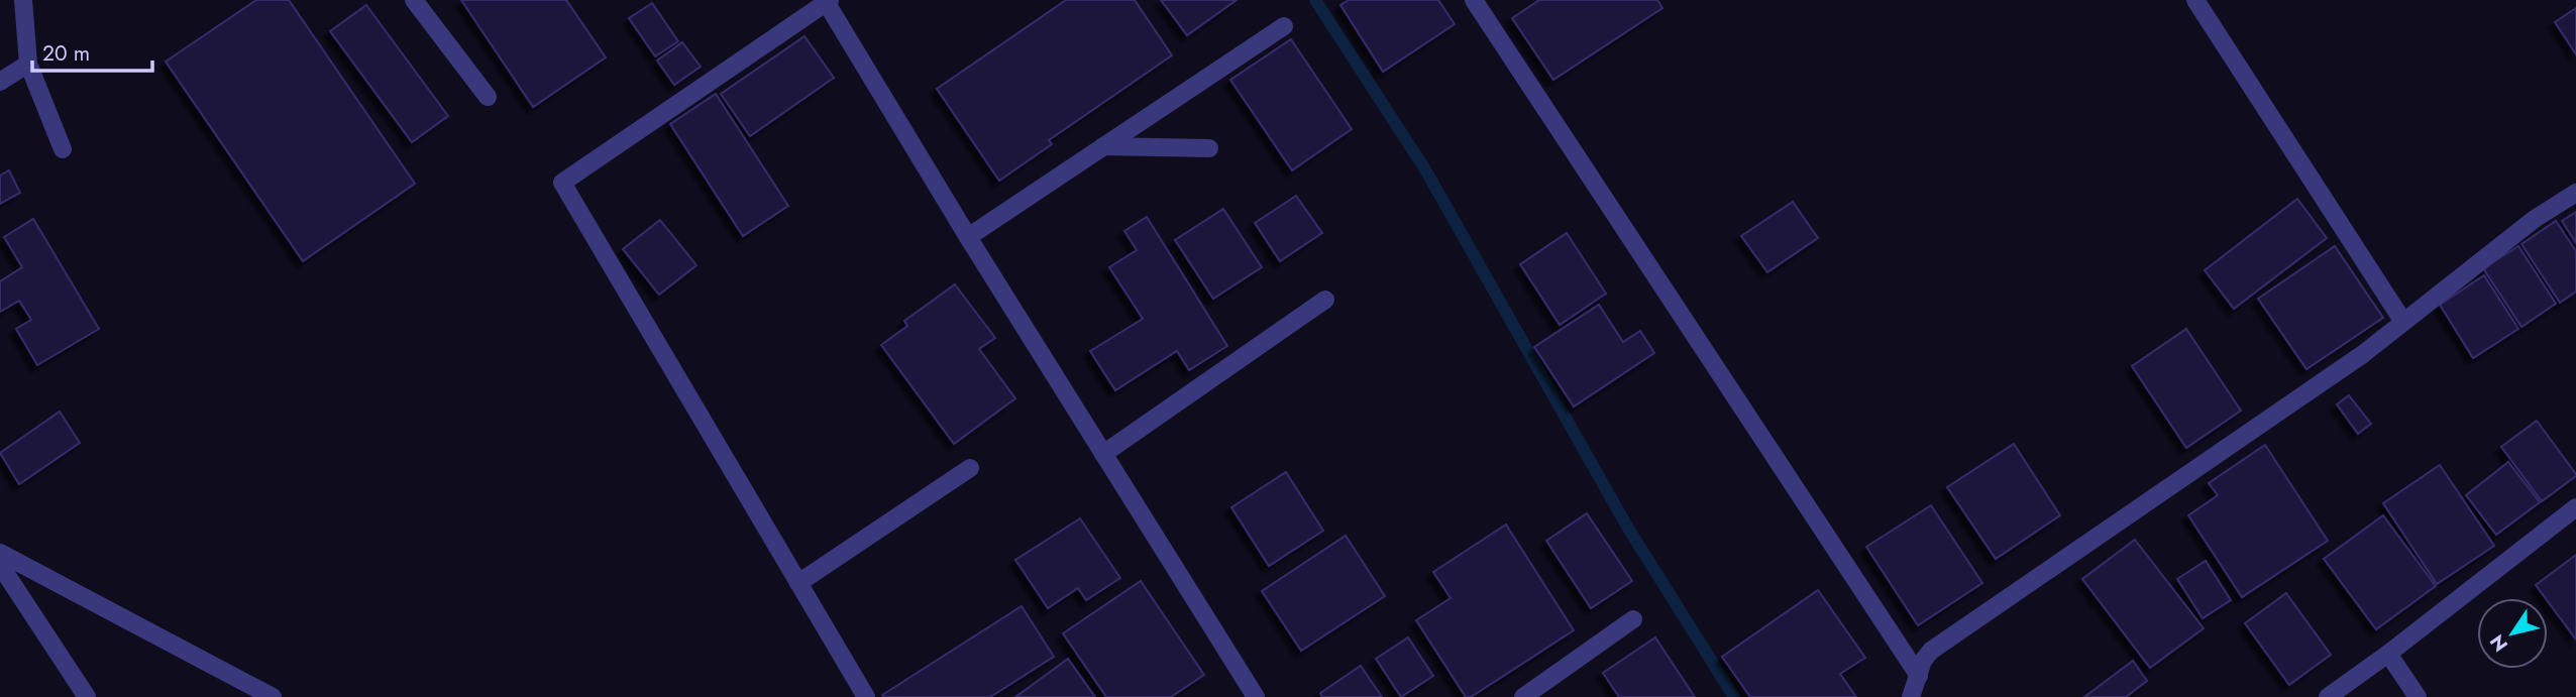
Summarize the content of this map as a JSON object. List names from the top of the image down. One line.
{"scale_bar":"20 m","north":"bottom left"}
